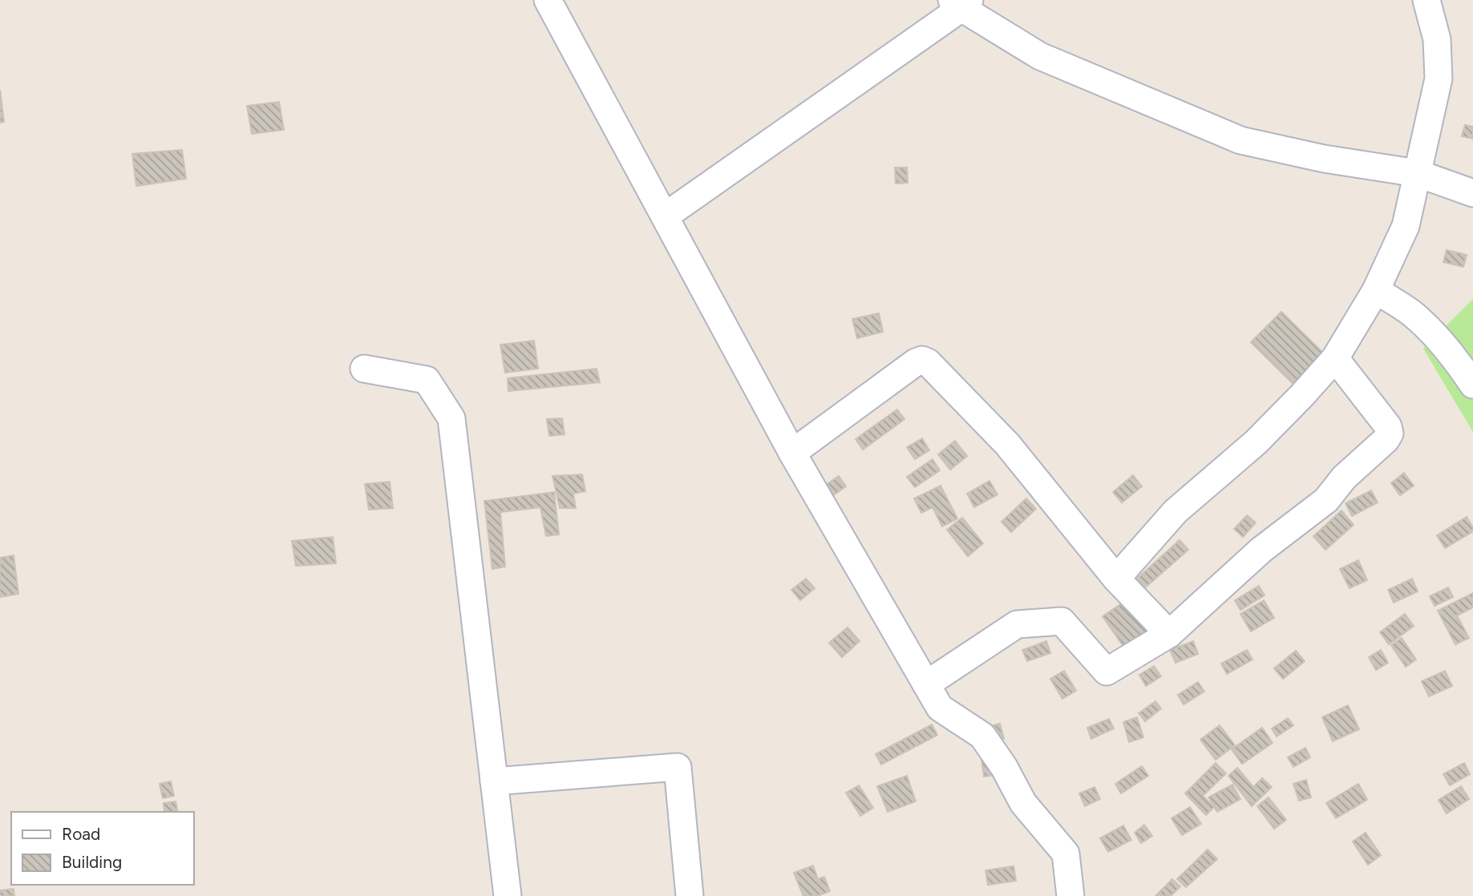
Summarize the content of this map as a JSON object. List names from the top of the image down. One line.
{"legend":["Road","Building"]}
